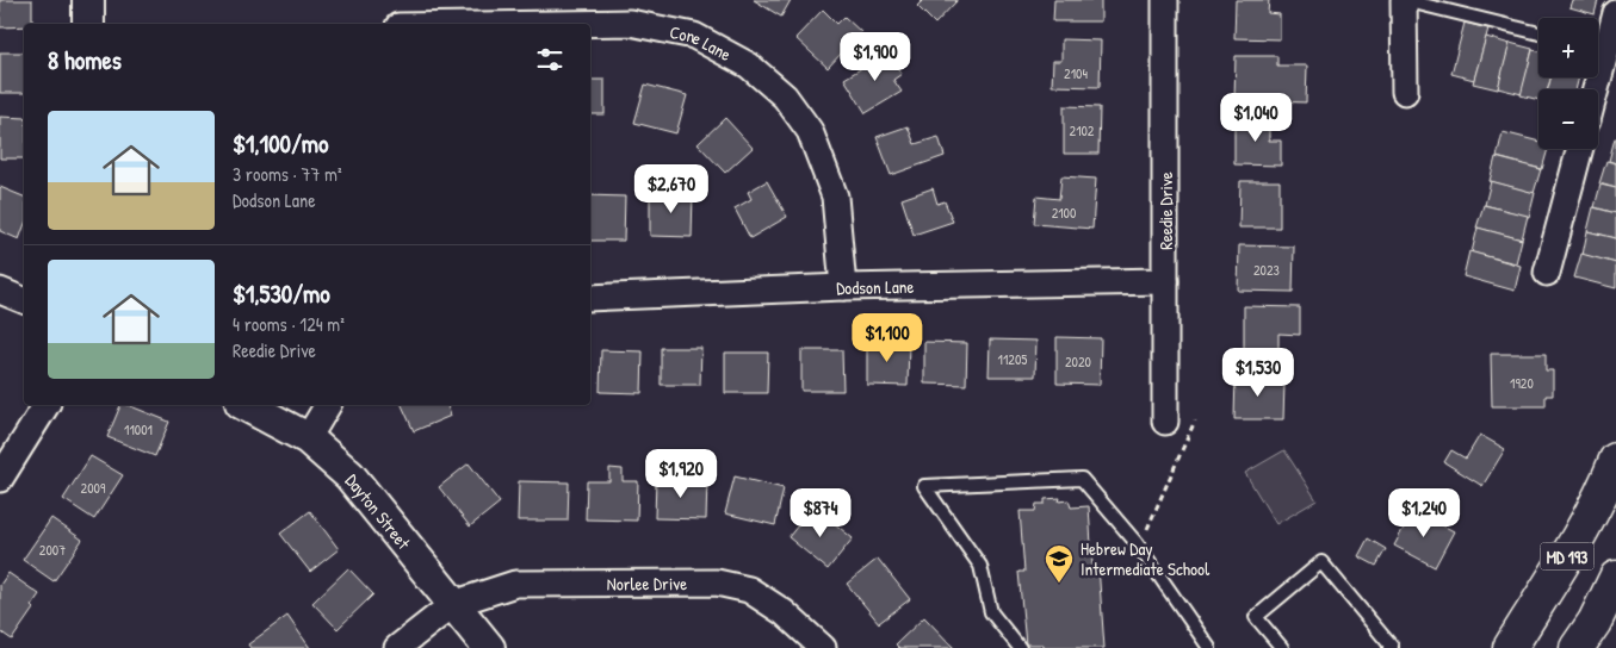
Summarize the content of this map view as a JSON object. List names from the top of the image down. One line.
{"streets":{"main road":["MD 193"],"street":["Cone Lane","Reedie Drive","Dodson Lane","Dayton Street","Norlee Drive"]},"crossings":[["Cone Lane","Dodson Lane"],["Reedie Drive","Dodson Lane"],["Dayton Street","Norlee Drive"]],"places":{"school or university":["Hebrew Day Intermediate School"]},"house_numbers":["2104","2102","2100","2023","11205","2020","1920","11001","2009","2007"],"page":{"map_buttons":["+","−"],"heading":"8 homes","price":["$1,900","$1,040","$2,670","$1,100","$1,530","$1,920","$874","$1,240"],"list":[{"name":"$1,100/mo","note":"3 rooms · 77 m² · Dodson Lane"},{"name":"$1,530/mo","note":"4 rooms · 124 m² · Reedie Drive"}]}}
